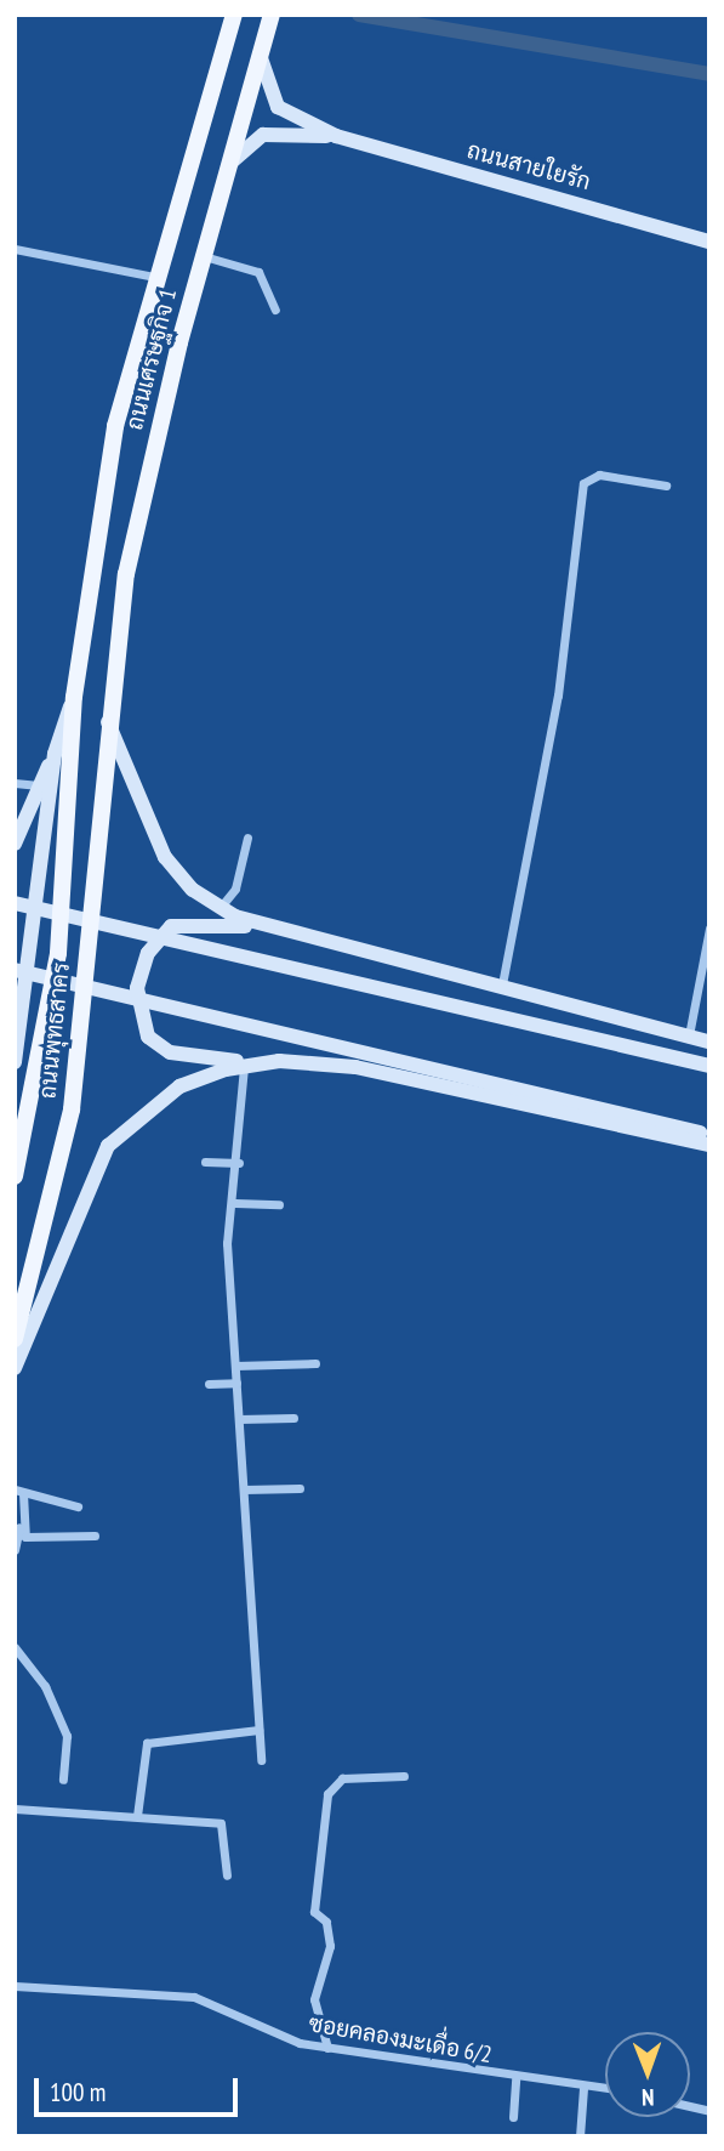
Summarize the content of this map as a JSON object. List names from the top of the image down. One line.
{"streets":{"main road":["ถนนสายใยรัก","ถนนเศรษฐกิจ 1","ถนนพุทธสาคร"],"street":["ซอยคลองมะเดื่อ 6/2"]},"crossings":[["ถนนสายใยรัก","ถนนเศรษฐกิจ 1"],["ถนนเศรษฐกิจ 1","ถนนพุทธสาคร"]],"scale_bar":"100 m","north":"bottom"}
